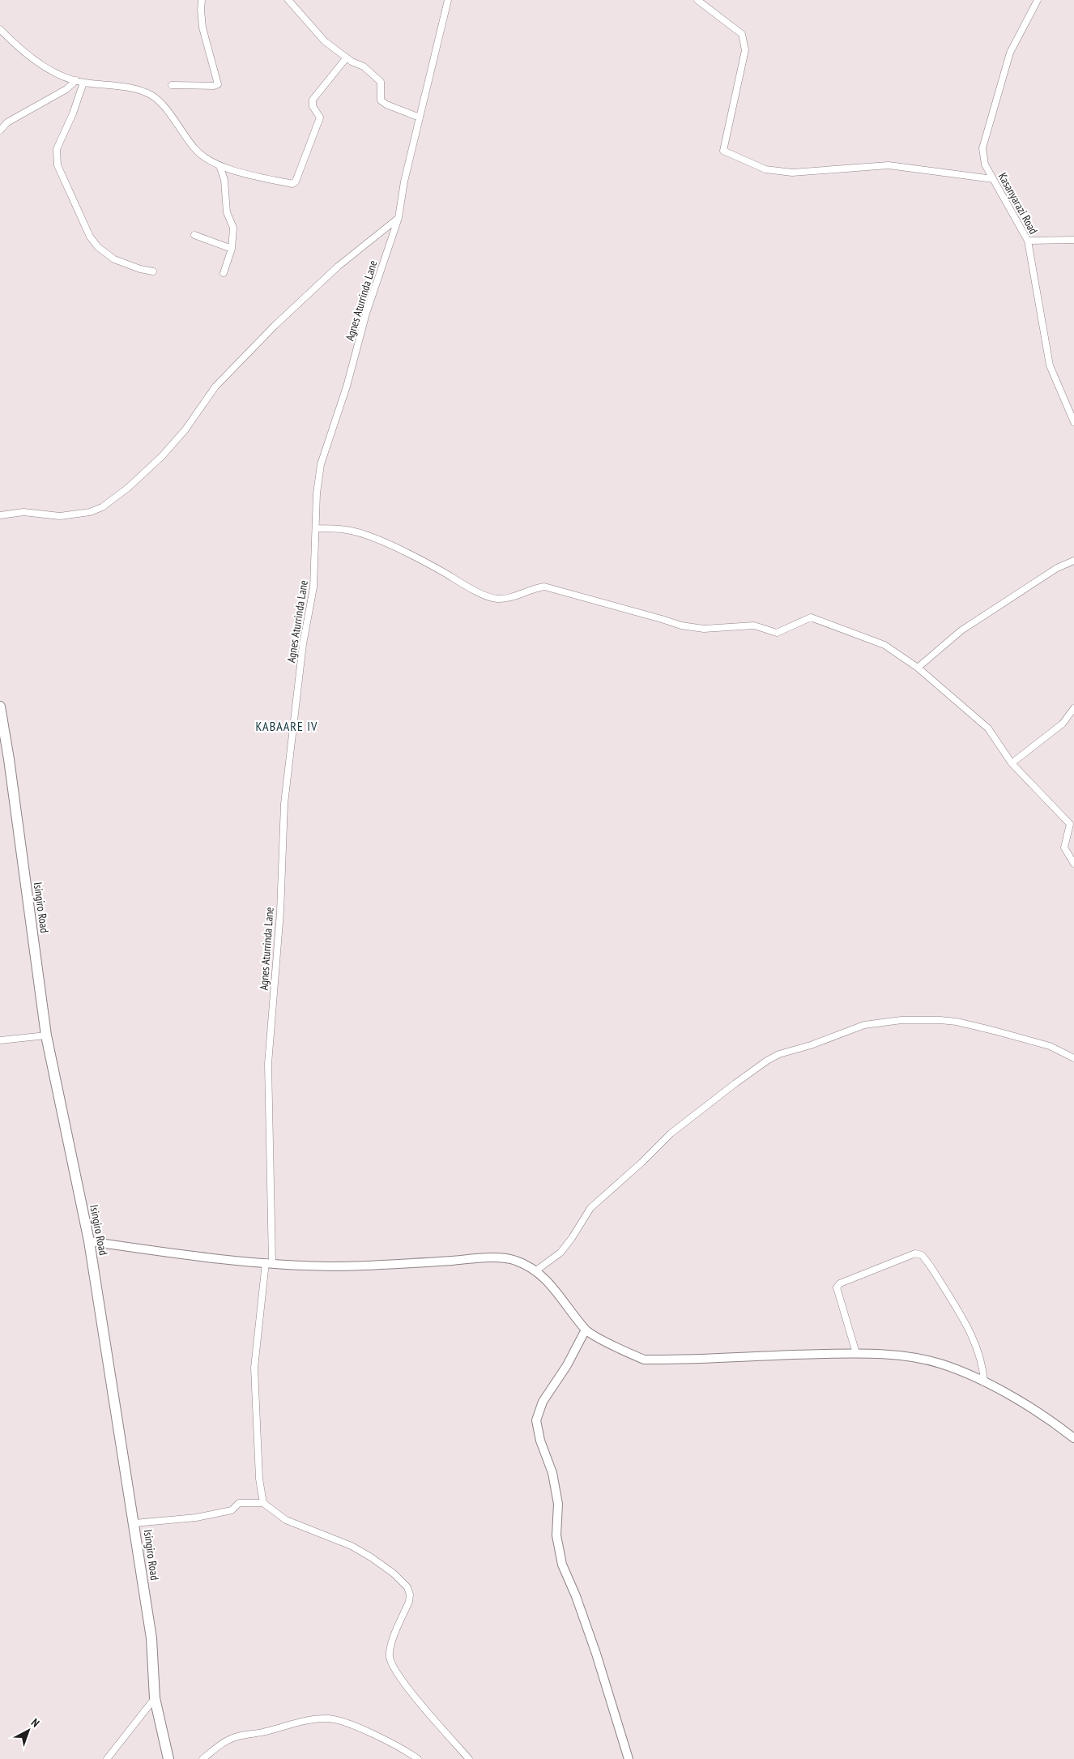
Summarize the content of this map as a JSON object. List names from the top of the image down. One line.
{"streets":{"main road":["Isingiro Road"],"street":["Kasanyarazi Road","Agnes Aturrinda Lane"]},"districts":["KABAARE IV"],"north":"top right"}
